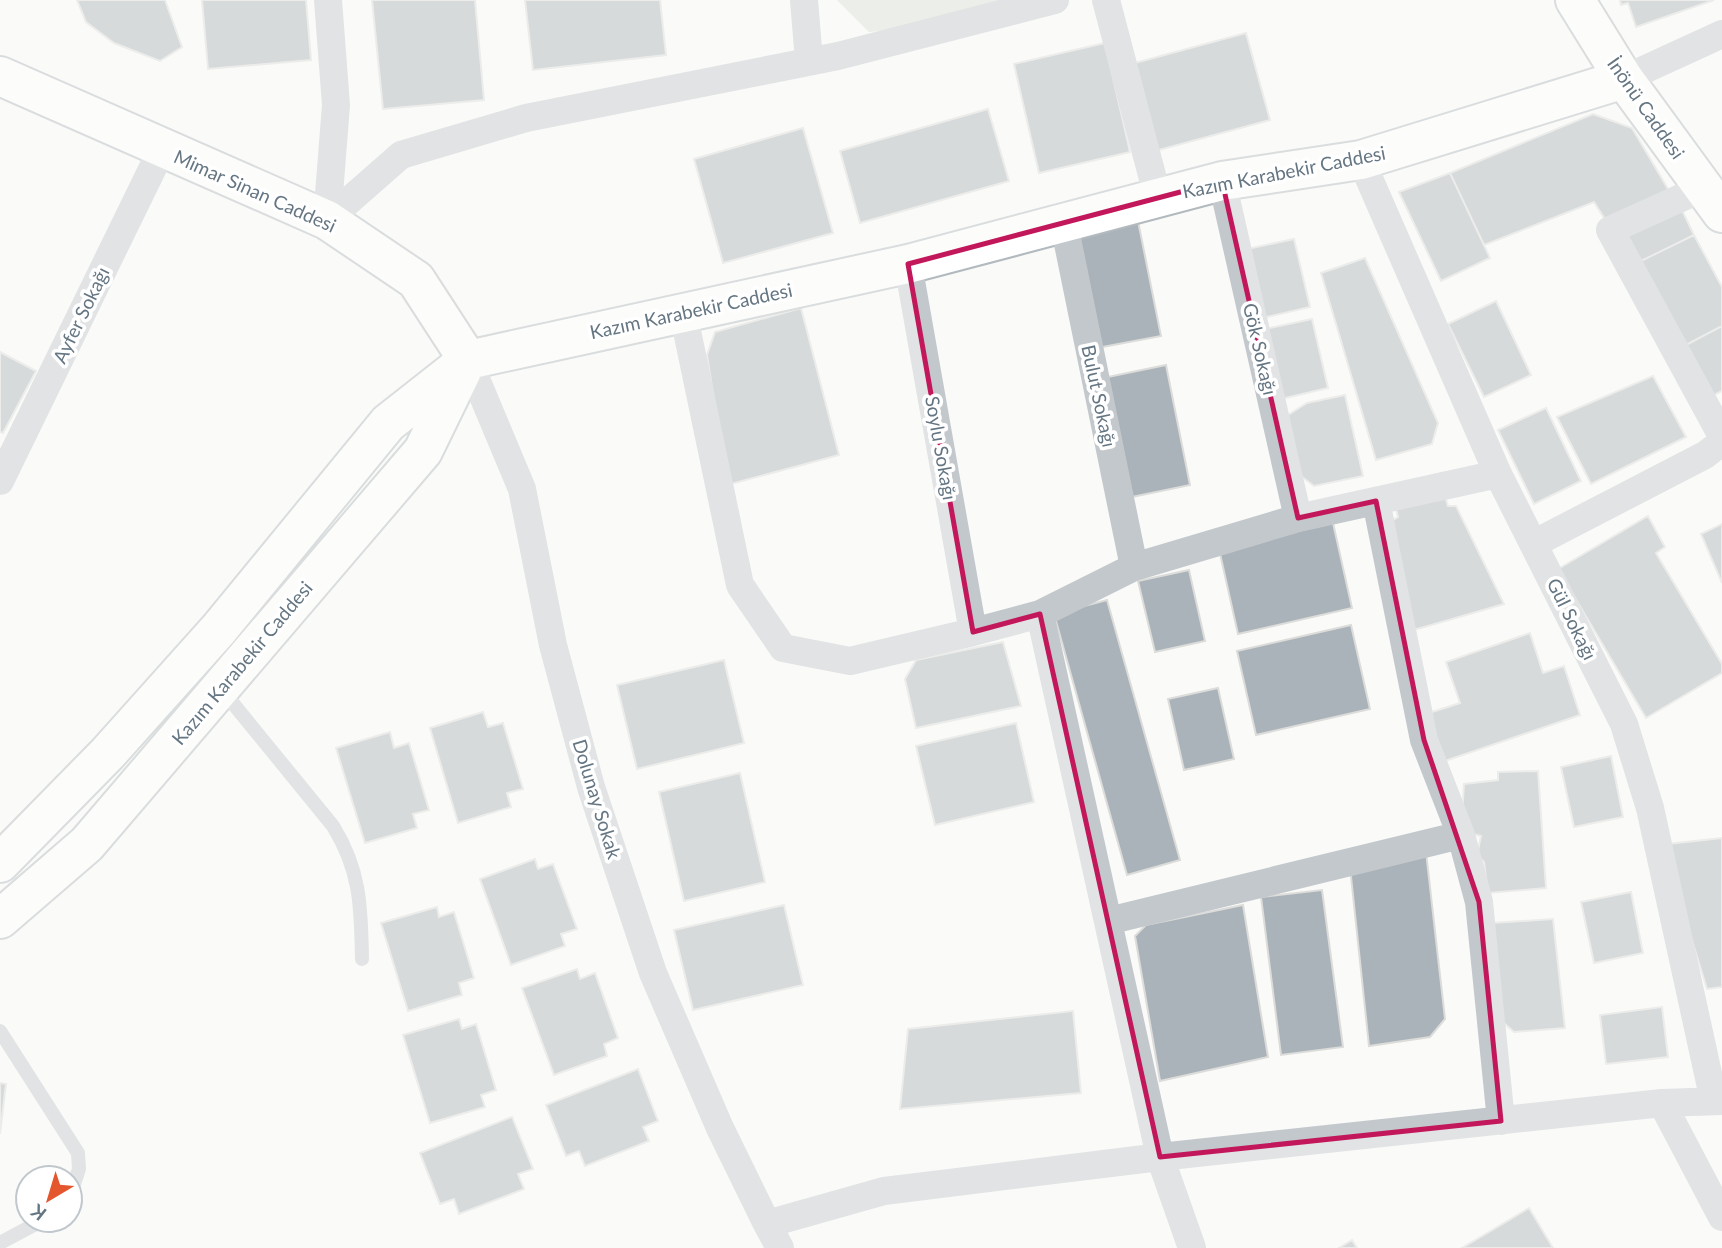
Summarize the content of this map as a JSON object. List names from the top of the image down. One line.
{"streets":{"street":["İnönü Caddesi","Kazım Karabekir Caddesi","Mimar Sinan Caddesi","Ayfer Sokağı","Gök Sokağı","Bulut Sokağı","Soylu Sokağı","Gül Sokağı","Dolunay Sokak"]},"crossings":[["İnönü Caddesi","Kazım Karabekir Caddesi"],["Kazım Karabekir Caddesi","Mimar Sinan Caddesi"],["Kazım Karabekir Caddesi","Gök Sokağı"],["Kazım Karabekir Caddesi","Bulut Sokağı"],["Kazım Karabekir Caddesi","Soylu Sokağı"],["Kazım Karabekir Caddesi","Gül Sokağı"],["Kazım Karabekir Caddesi","Dolunay Sokak"],["Mimar Sinan Caddesi","Ayfer Sokağı"],["Mimar Sinan Caddesi","Dolunay Sokak"]],"north":"bottom left"}
